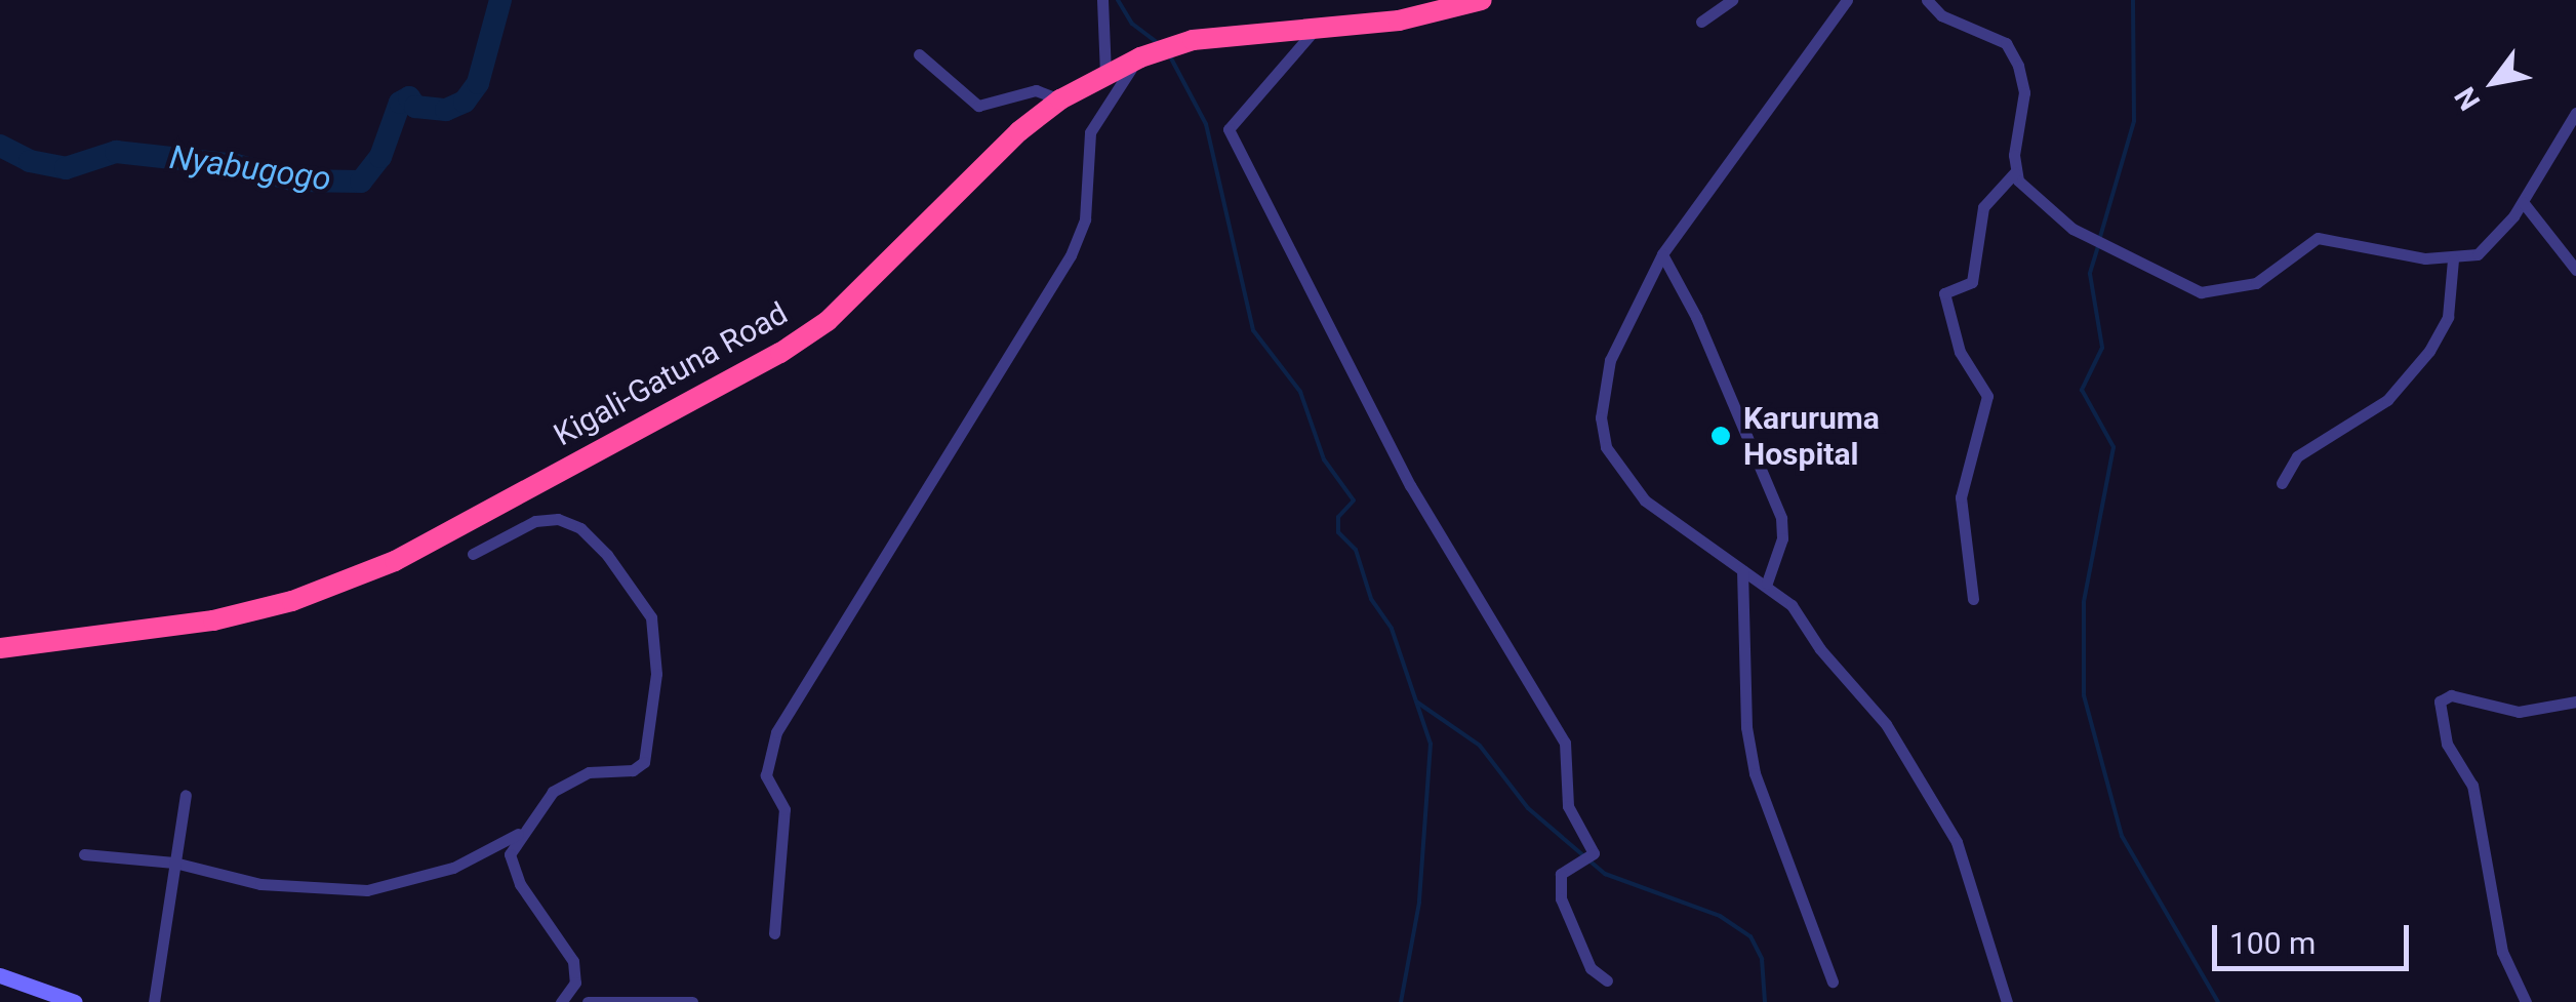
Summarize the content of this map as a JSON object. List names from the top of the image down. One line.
{"streets":{"highway":["Kigali-Gatuna Road"]},"water":["Nyabugogo"],"places":["Karuruma Hospital"],"scale_bar":"100 m","north":"bottom left"}
